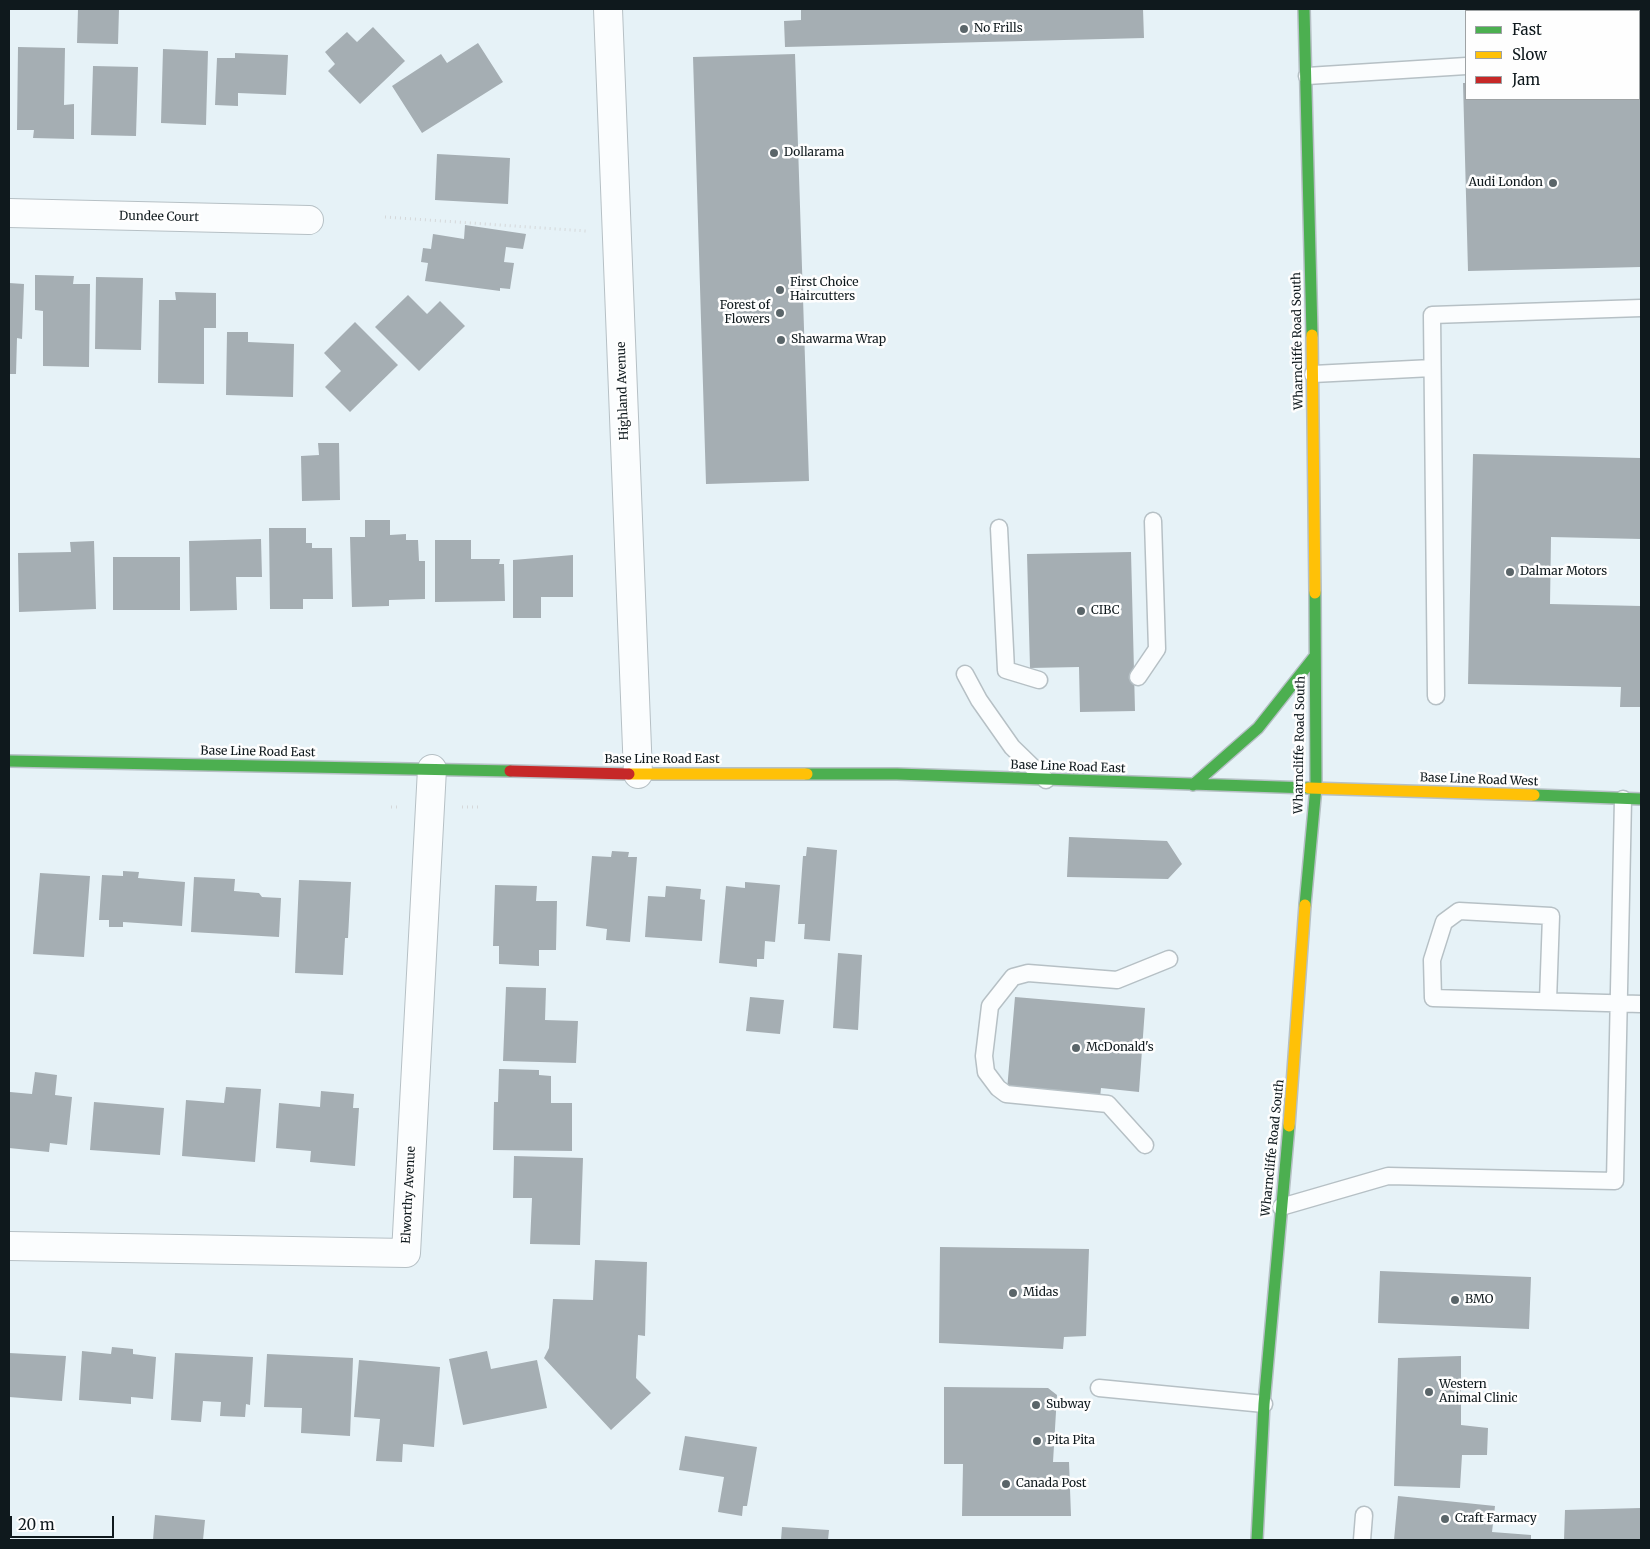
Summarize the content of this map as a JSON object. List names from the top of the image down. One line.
{"streets":{"main road":["Wharncliffe Road South","Base Line Road East","Base Line Road West"],"street":["Dundee Court","Highland Avenue","Elworthy Avenue"]},"crossings":[["Wharncliffe Road South","Base Line Road East"],["Wharncliffe Road South","Base Line Road West"],["Highland Avenue","Base Line Road East"],["Base Line Road East","Base Line Road West"],["Base Line Road East","Elworthy Avenue"]],"places":["No Frills","Dollarama","Audi London","First Choice Haircutters","Forest of Flowers","Shawarma Wrap","Dalmar Motors","CIBC","McDonald's","Midas","BMO","Western Animal Clinic","Subway","Pita Pita","Canada Post","Craft Farmacy"],"legend":["Fast","Slow","Jam"],"scale_bar":"20 m"}
